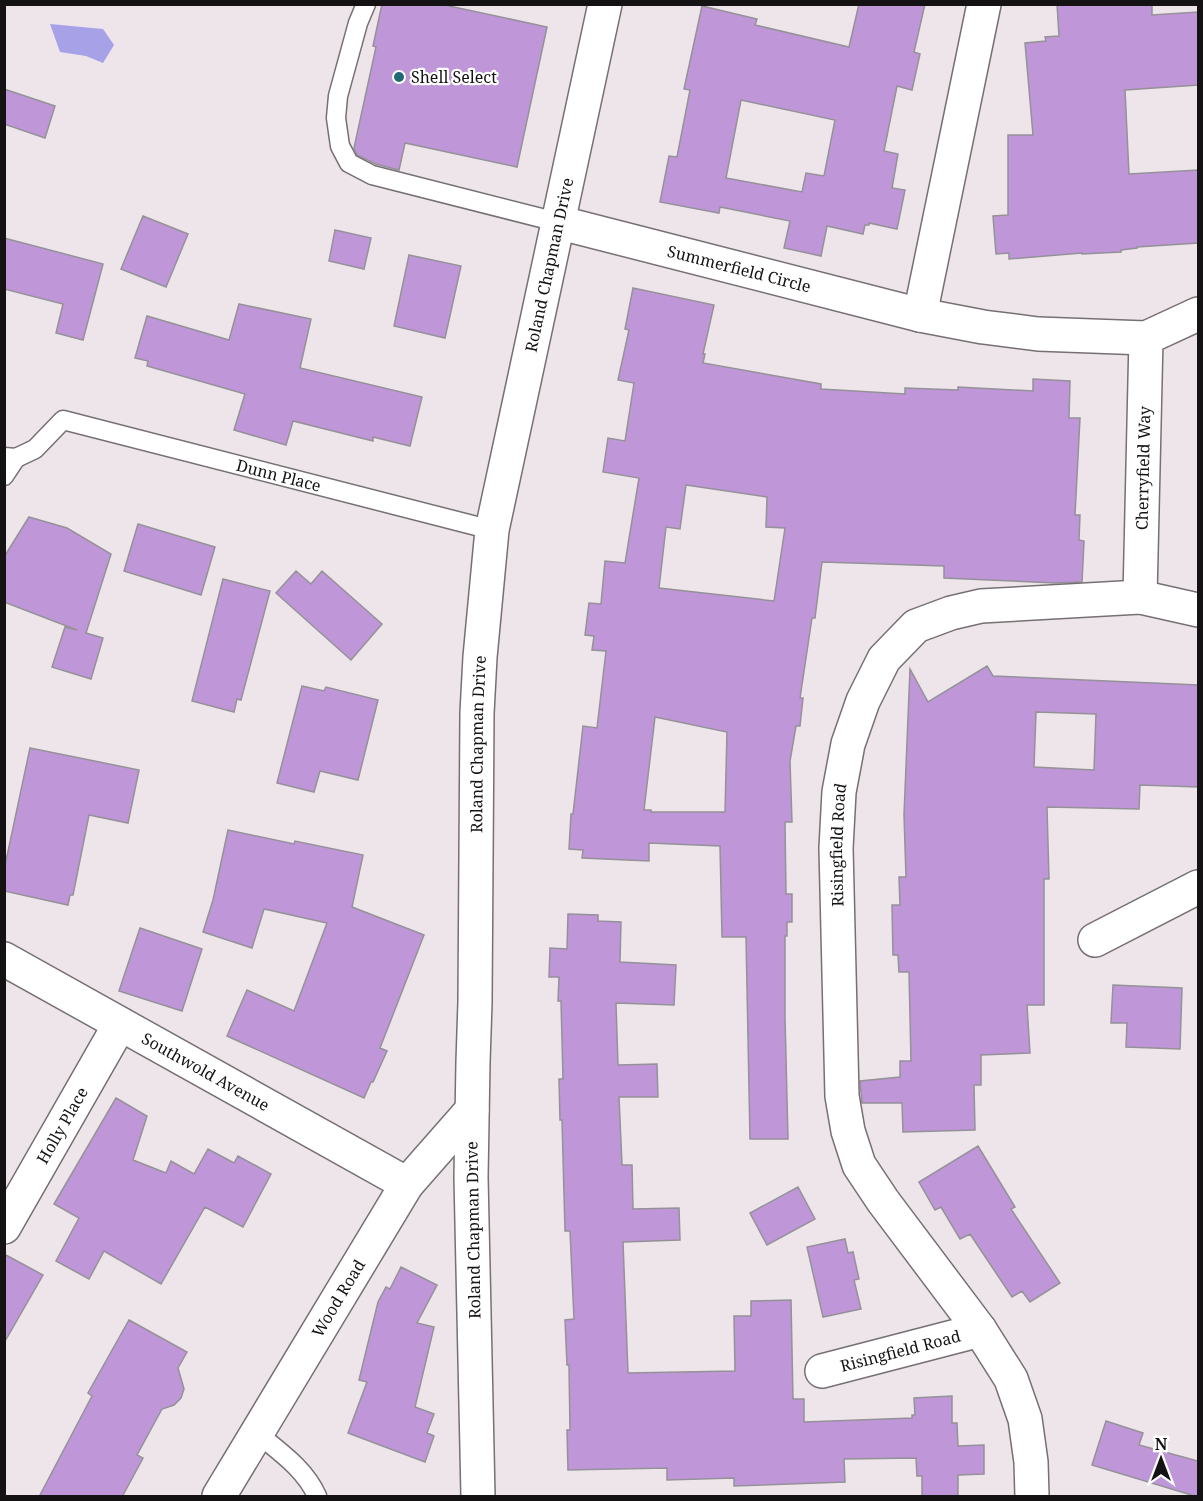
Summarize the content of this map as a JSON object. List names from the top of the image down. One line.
{"streets":{"street":["Roland Chapman Drive","Summerfield Circle","Cherryfield Way","Risingfield Road","Southwold Avenue","Holly Place","Wood Road"],"lane":["Dunn Place"]},"crossings":[["Roland Chapman Drive","Summerfield Circle"],["Roland Chapman Drive","Dunn Place"],["Roland Chapman Drive","Wood Road"],["Summerfield Circle","Cherryfield Way"],["Cherryfield Way","Risingfield Road"],["Southwold Avenue","Holly Place"],["Southwold Avenue","Wood Road"]],"places":["Shell Select"],"north":"top"}
